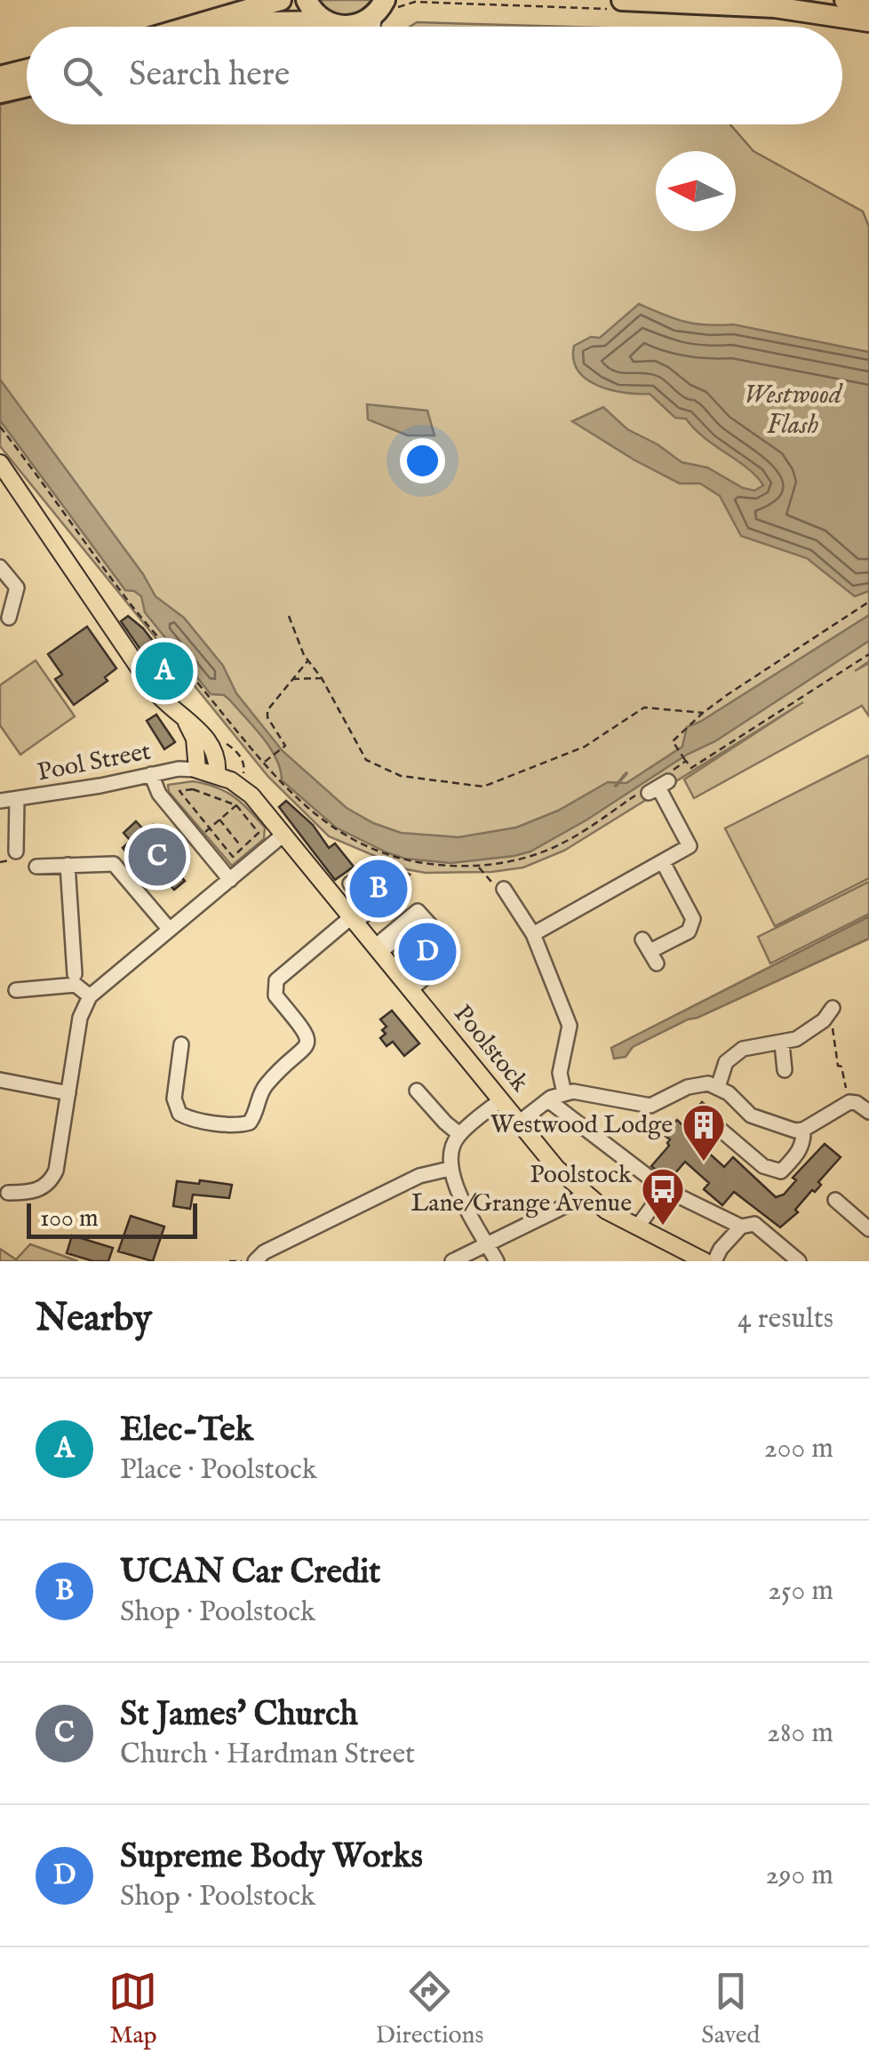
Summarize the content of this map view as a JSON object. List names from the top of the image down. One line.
{"streets":{"main road":["Poolstock"],"street":["Pool Street"]},"crossings":[["Pool Street","Poolstock"]],"water":["Westwood Flash"],"places":{"building":["Westwood Lodge"],"bus stop":["Poolstock Lane/Grange Avenue"]},"scale_bar":"100 m","north":"left","page":{"search":"Search here","pins":["A","C","B","D"],"scale":"100 m","heading":["Nearby","4 results"],"list":[{"mark":"A","name":"Elec-Tek","note":"Place · Poolstock","value":"200 m"},{"mark":"B","name":"UCAN Car Credit","note":"Shop · Poolstock","value":"250 m"},{"mark":"C","name":"St James' Church","note":"Church · Hardman Street","value":"280 m"},{"mark":"D","name":"Supreme Body Works","note":"Shop · Poolstock","value":"290 m"}],"nav":["Map","Directions","Saved"]}}
